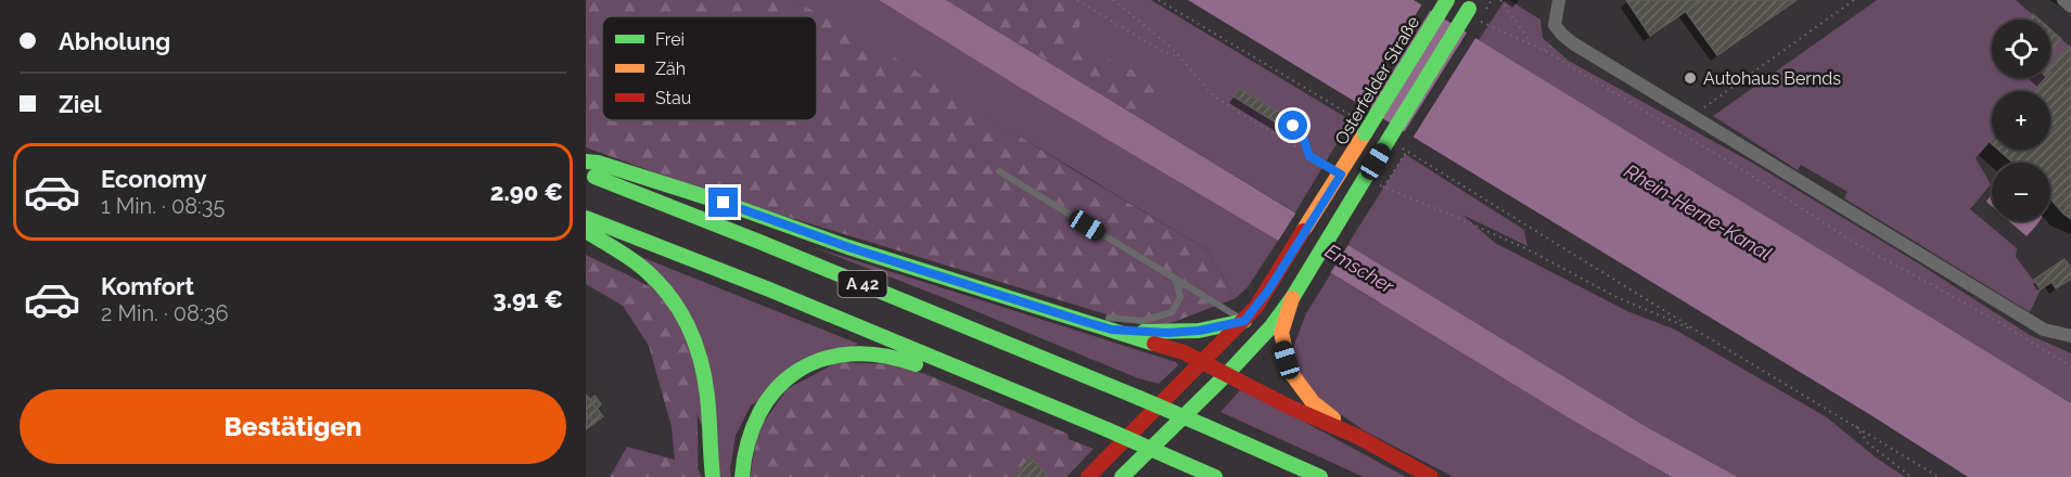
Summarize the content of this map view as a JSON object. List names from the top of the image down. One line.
{"streets":{"main road":["Osterfelder Straße","A 42"]},"water":["Rhein-Herne-Kanal","Emscher"],"places":["Autohaus Bernds"],"legend":["Frei","Zäh","Stau"],"page":{"banner":["Abholung","Ziel"],"map_buttons":["+","−"],"list":[{"name":"Economy","note":"1 Min. · 08:35","value":"2.90 €"},{"name":"Komfort","note":"2 Min. · 08:36","value":"3.91 €"}],"buttons":"Bestätigen"}}
